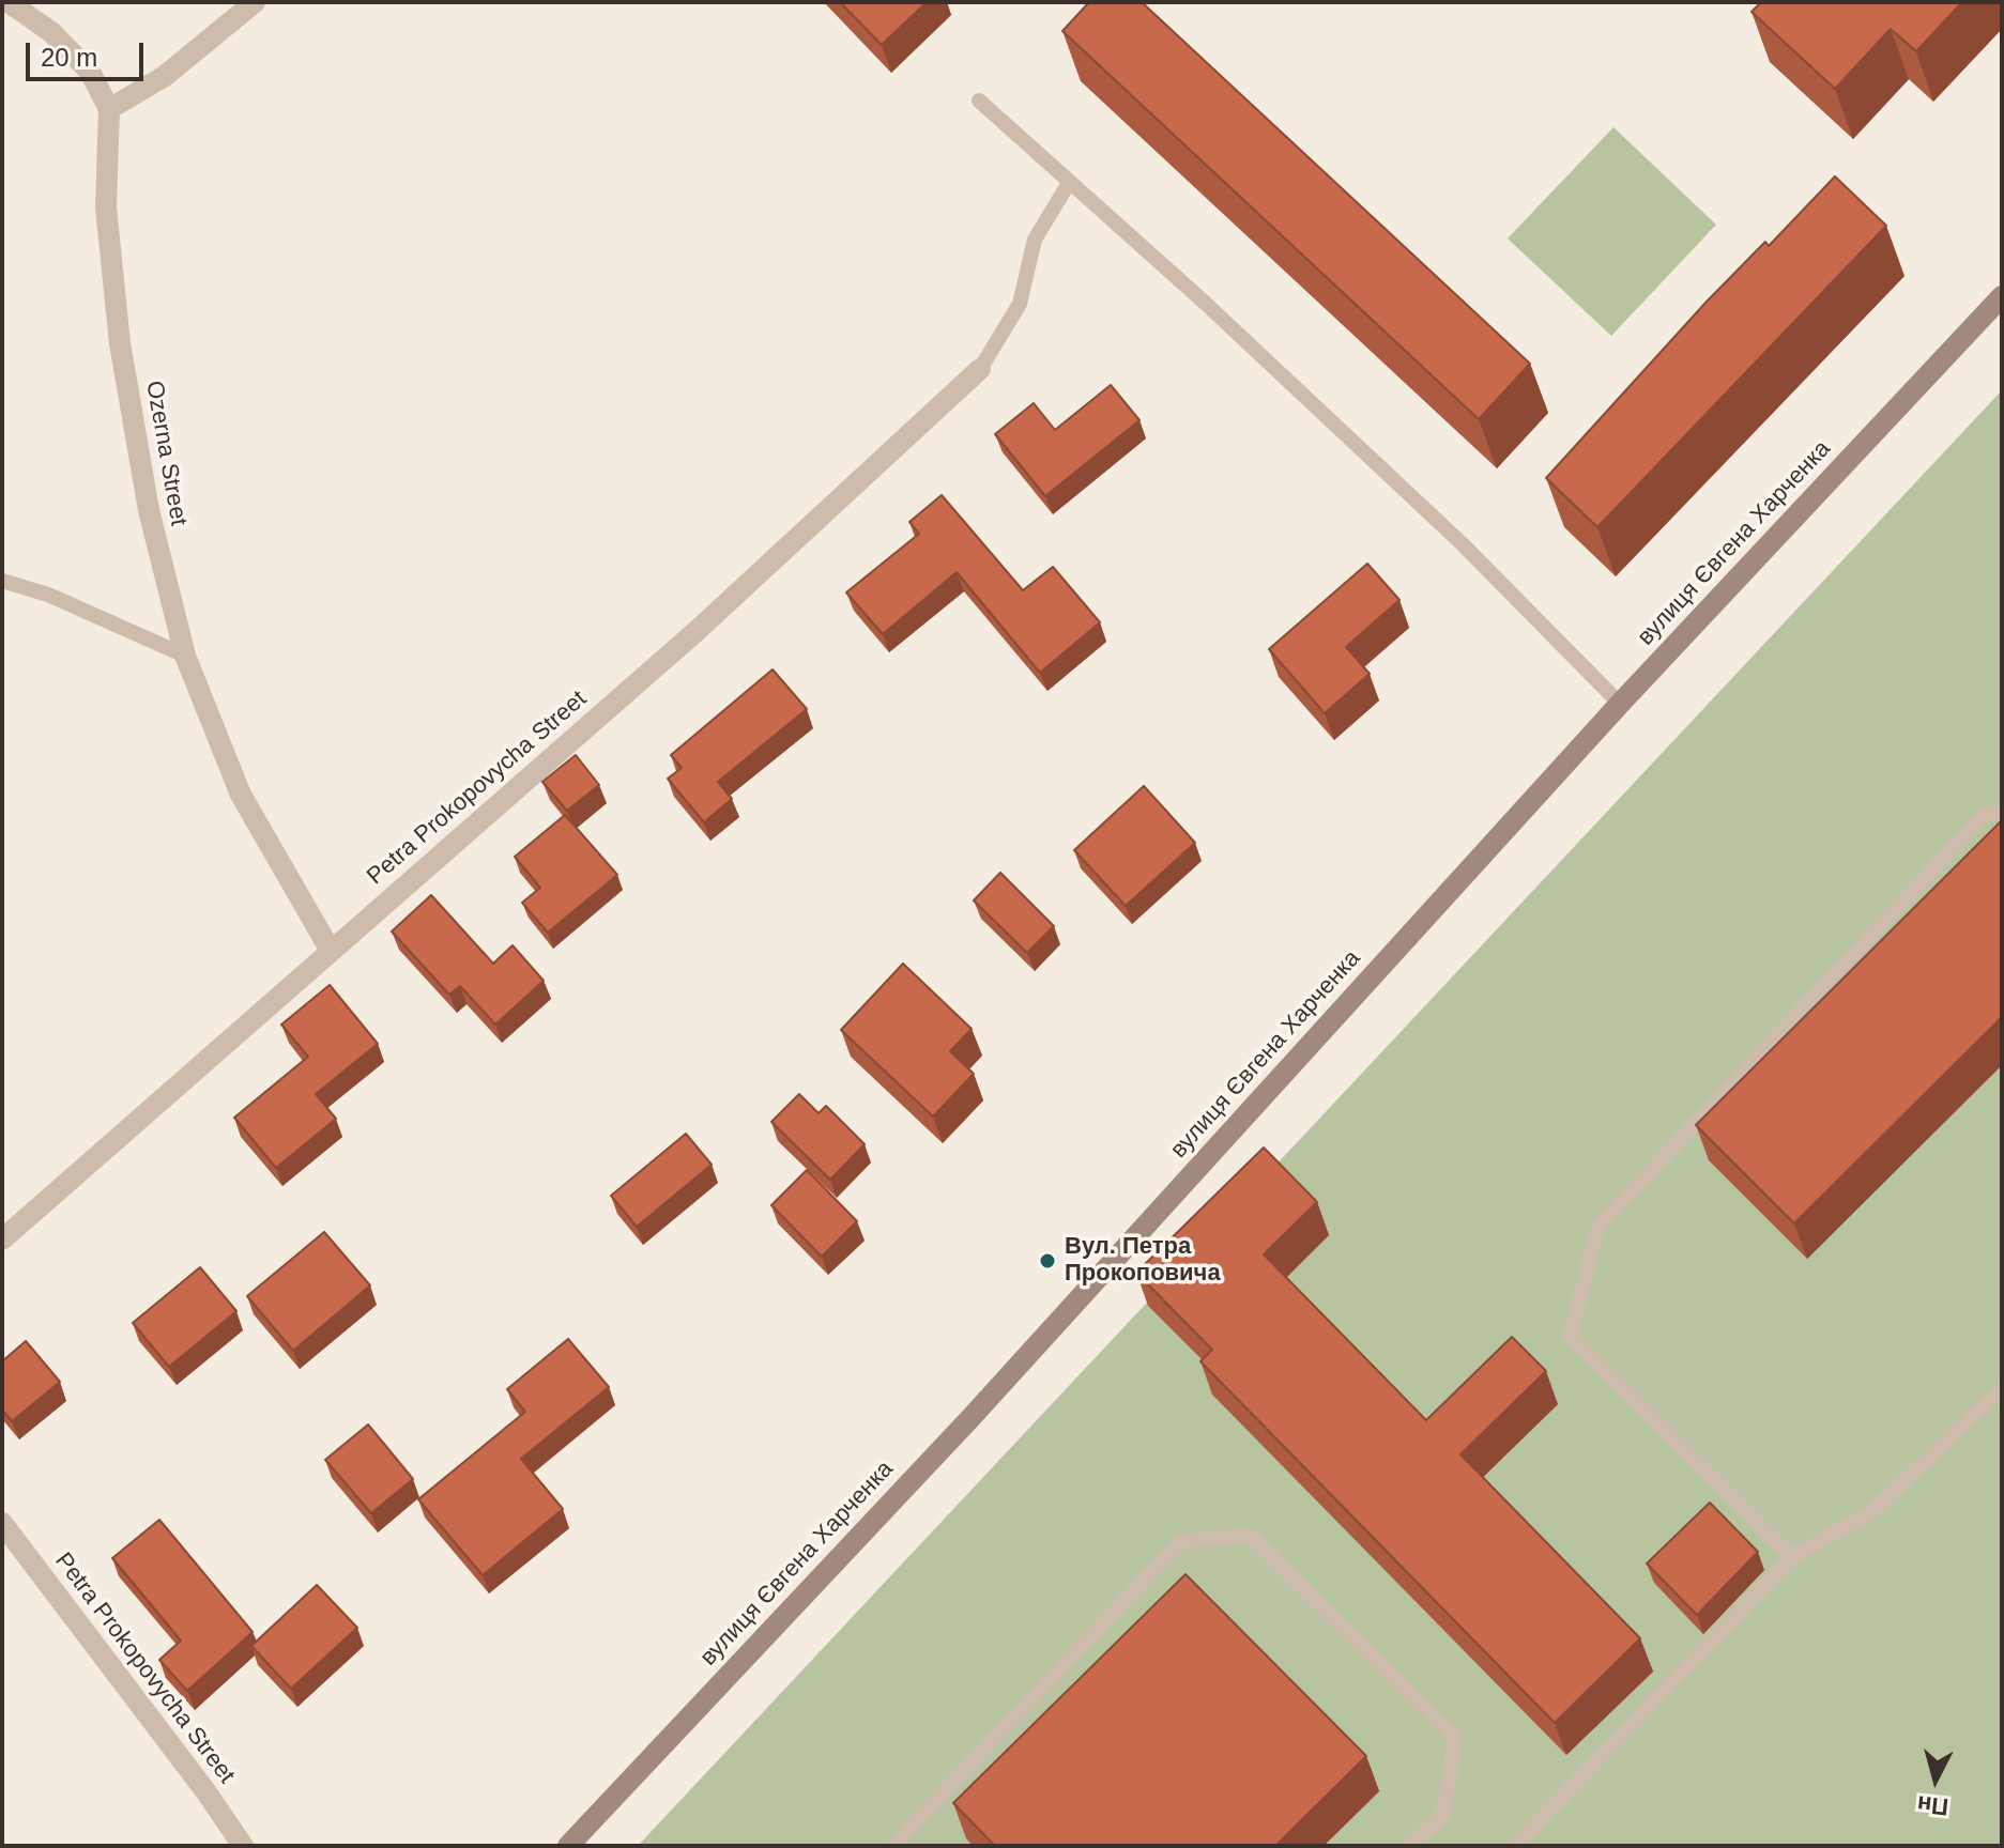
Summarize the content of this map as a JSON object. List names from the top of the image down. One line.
{"streets":{"main road":["вулиця Євгена Харченка"],"street":["Ozerna Street","Petra Prokopovycha Street"]},"crossings":[["Ozerna Street","Petra Prokopovycha Street"]],"places":["Вул. Петра Прокоповича"],"scale_bar":"20 m","north":"bottom"}
